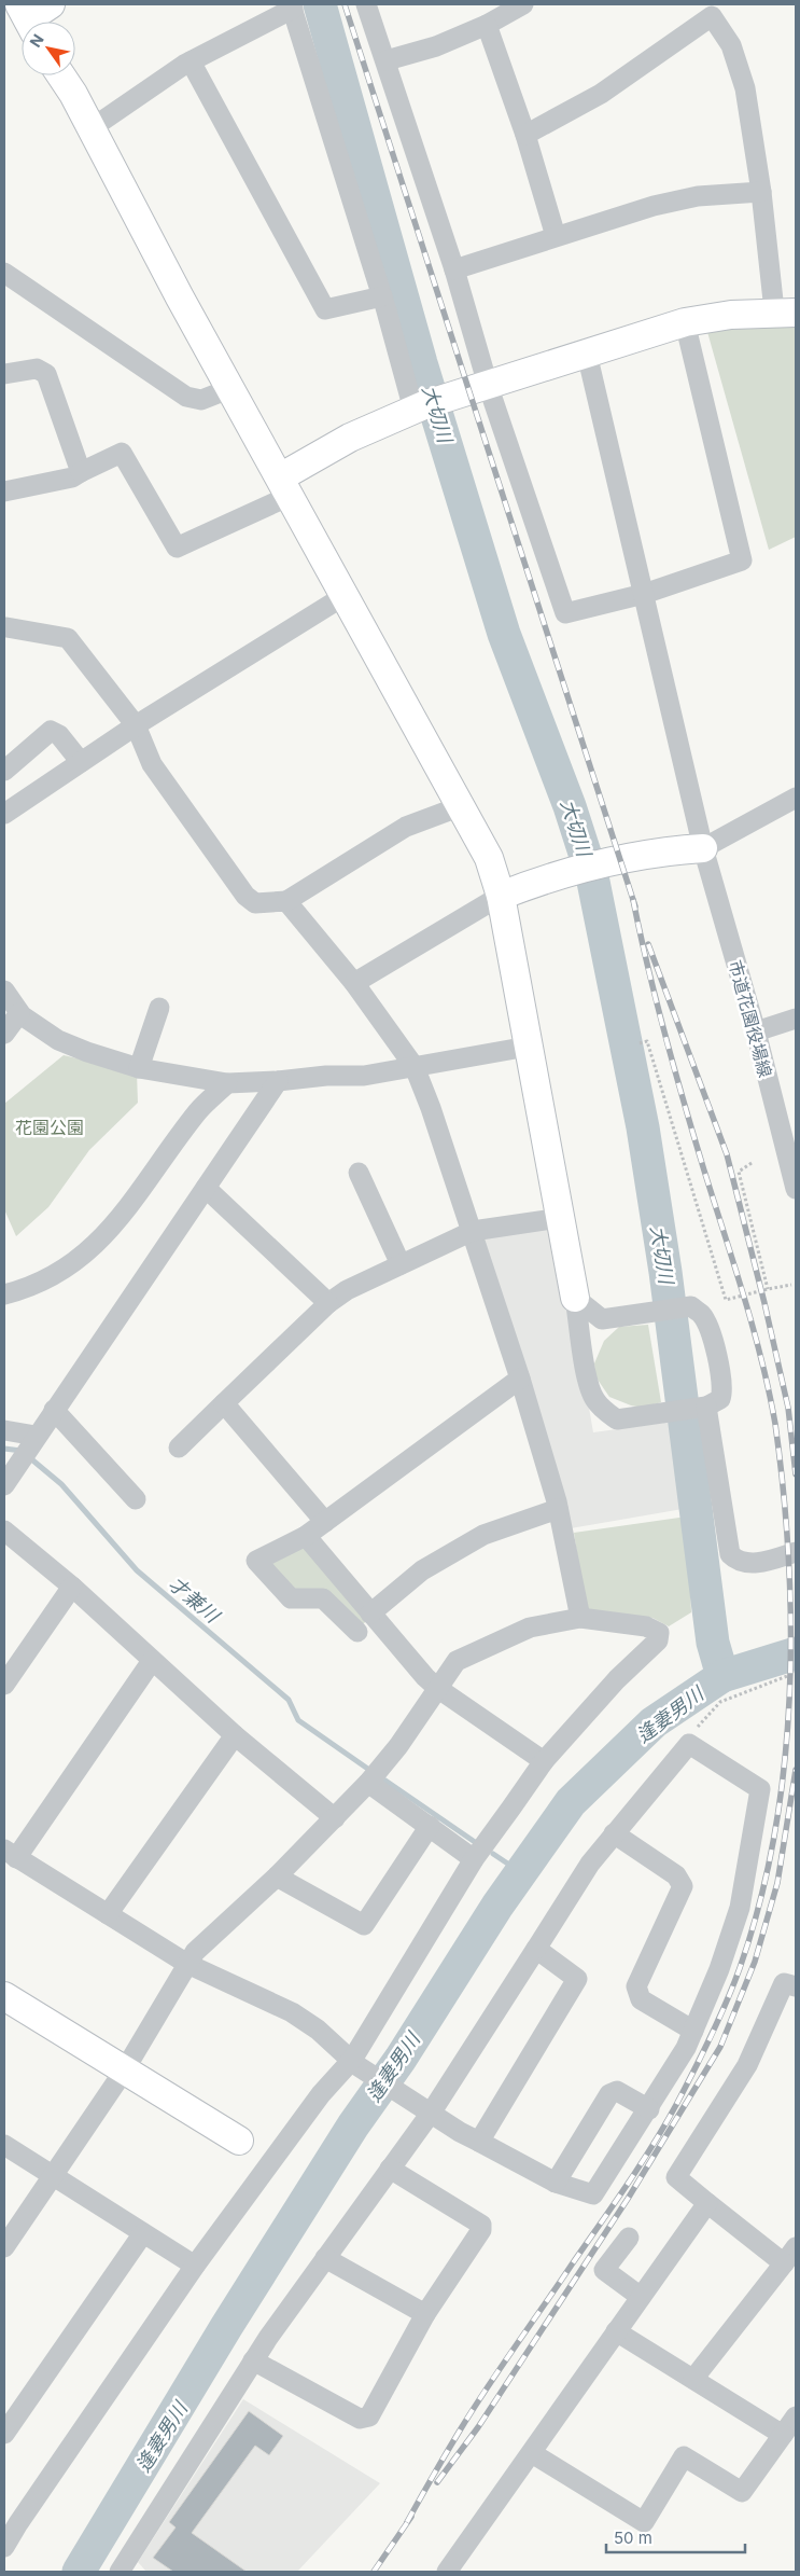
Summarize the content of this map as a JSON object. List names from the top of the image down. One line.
{"streets":{"street":["市道花園役場線"]},"water":["大切川","才兼川","逢妻男川"],"parks":["花園公園"],"scale_bar":"50 m","north":"top left"}
